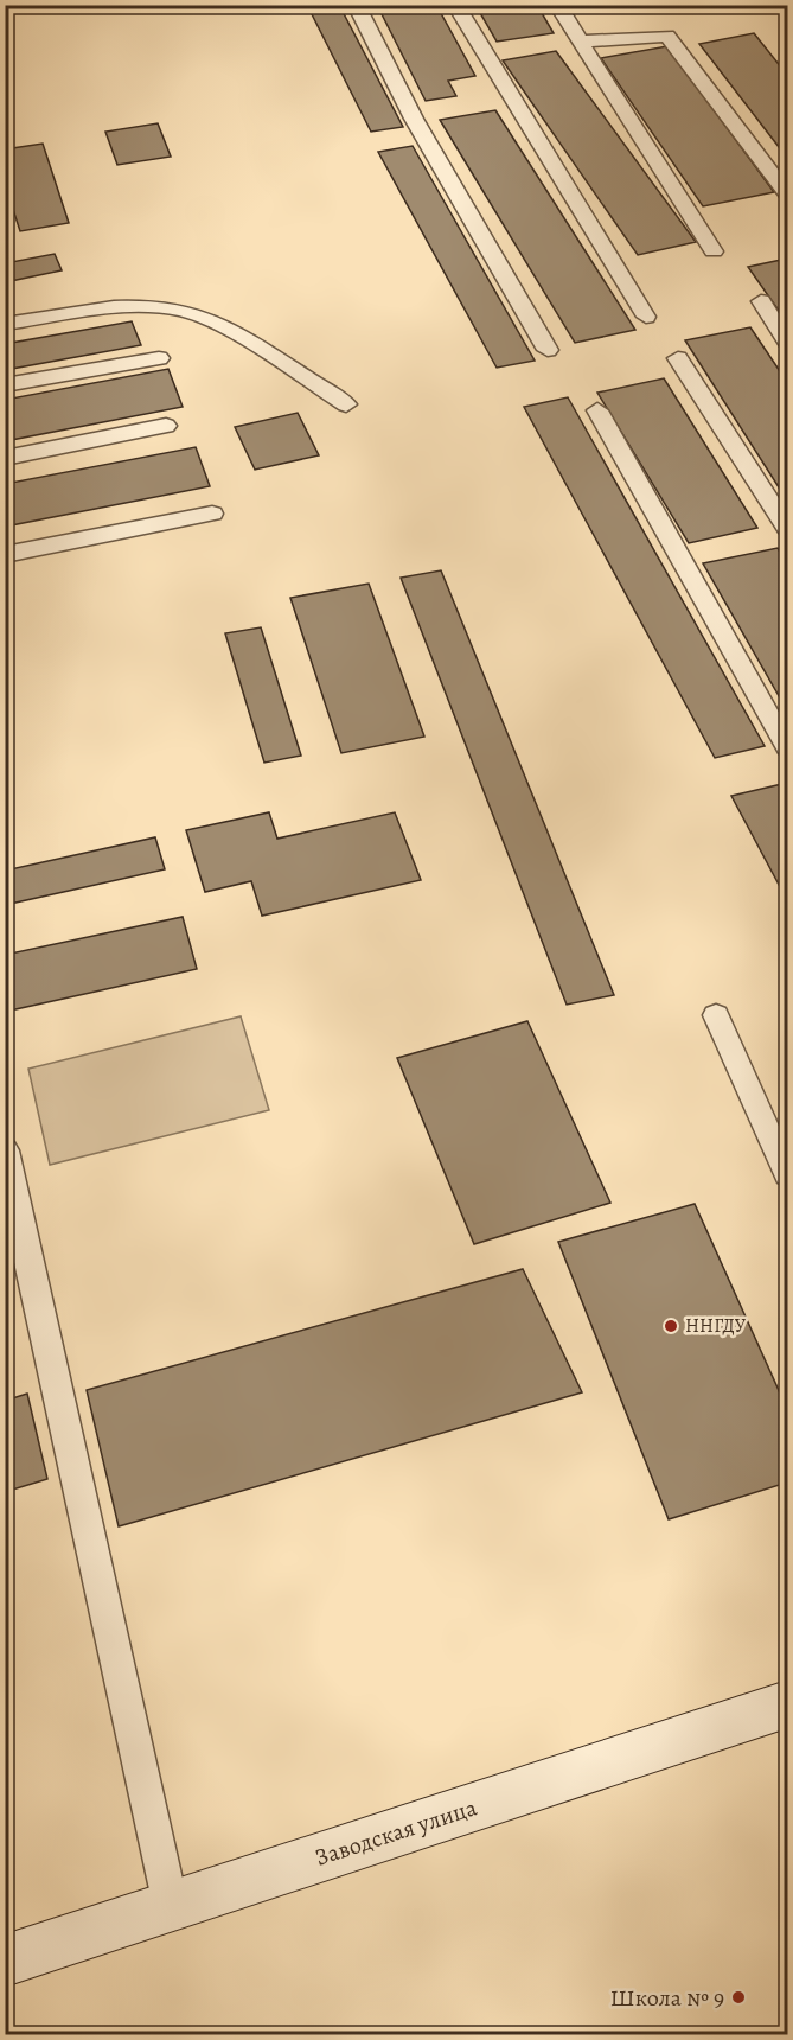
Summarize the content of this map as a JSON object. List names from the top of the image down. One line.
{"streets":{"street":["Заводская улица"]},"places":["ННГДУ","Школа № 9"]}
